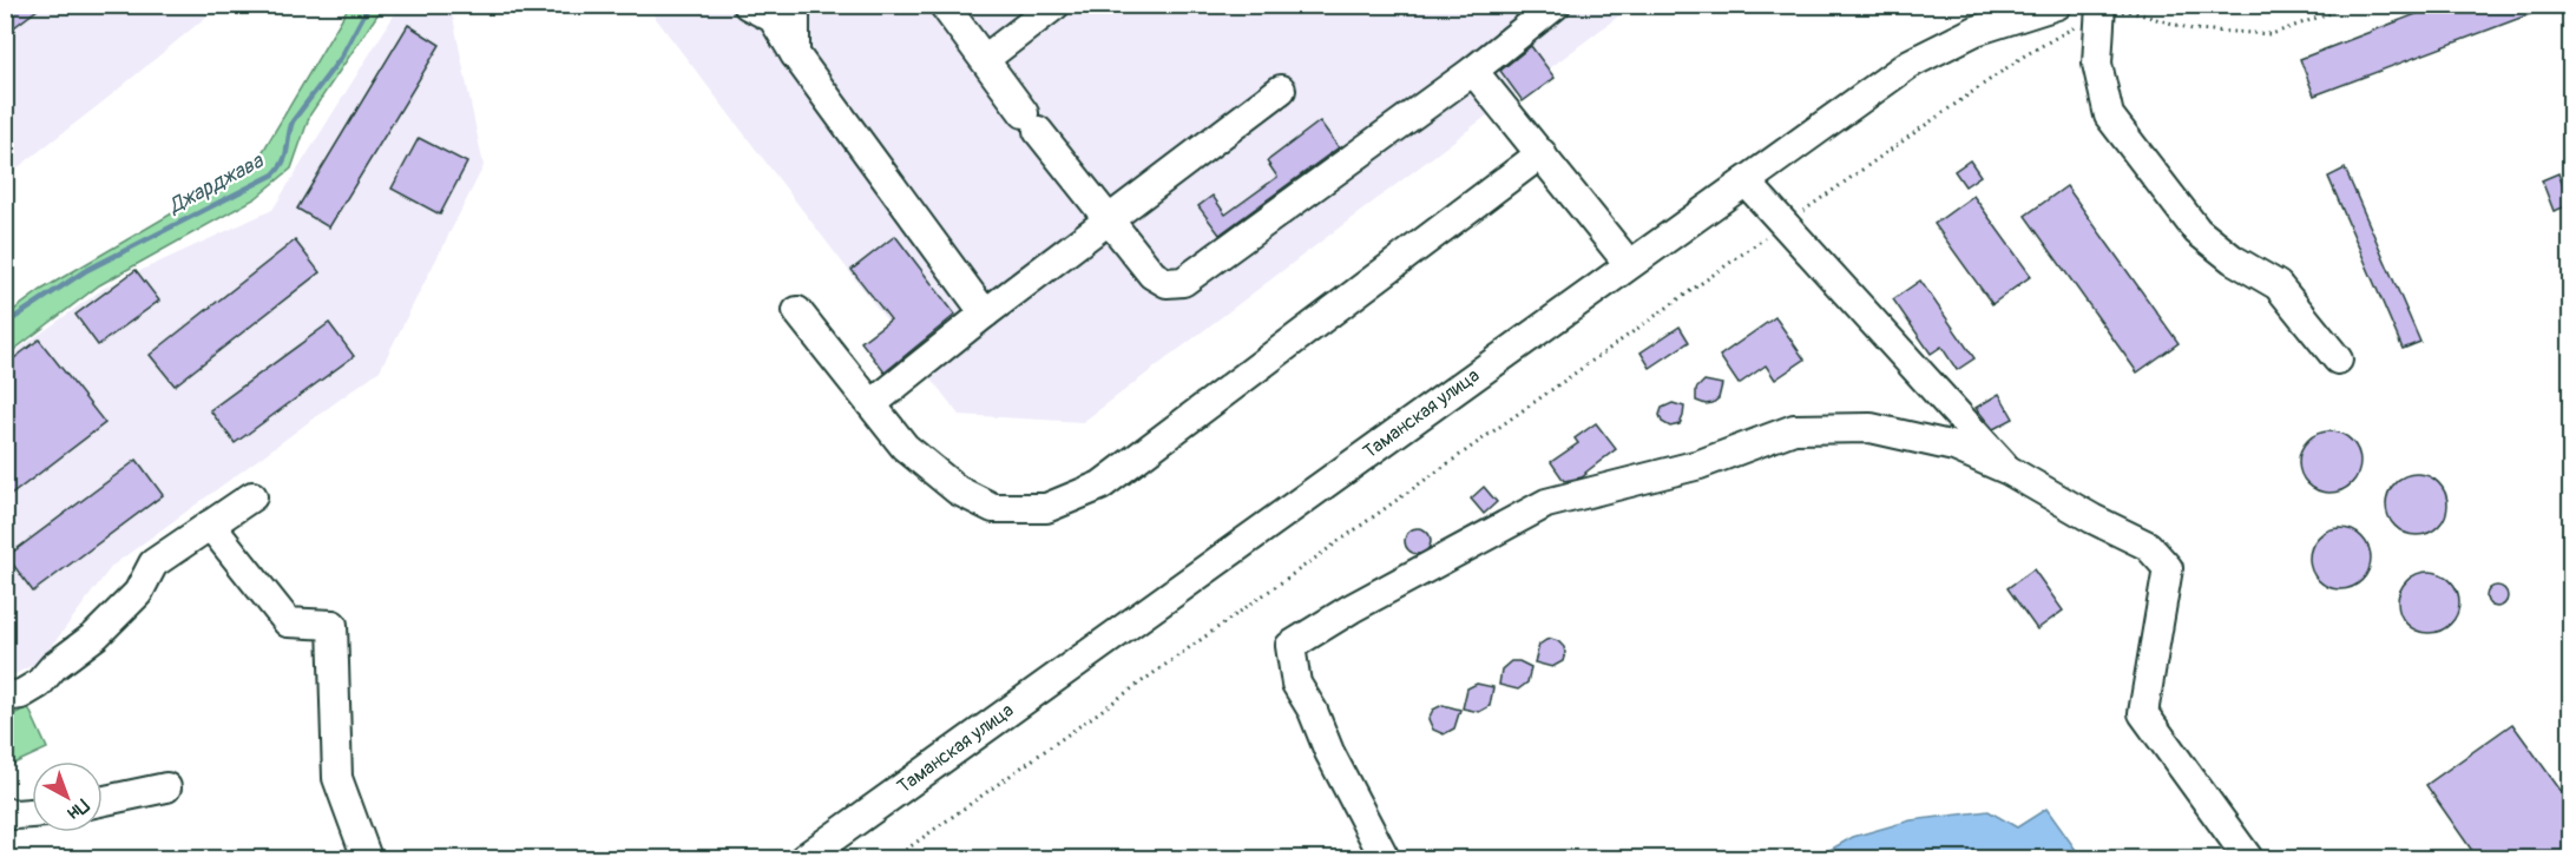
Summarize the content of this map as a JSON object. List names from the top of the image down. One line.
{"streets":{"street":["Таманская улица"]},"water":["Джарджава"],"north":"bottom right"}
